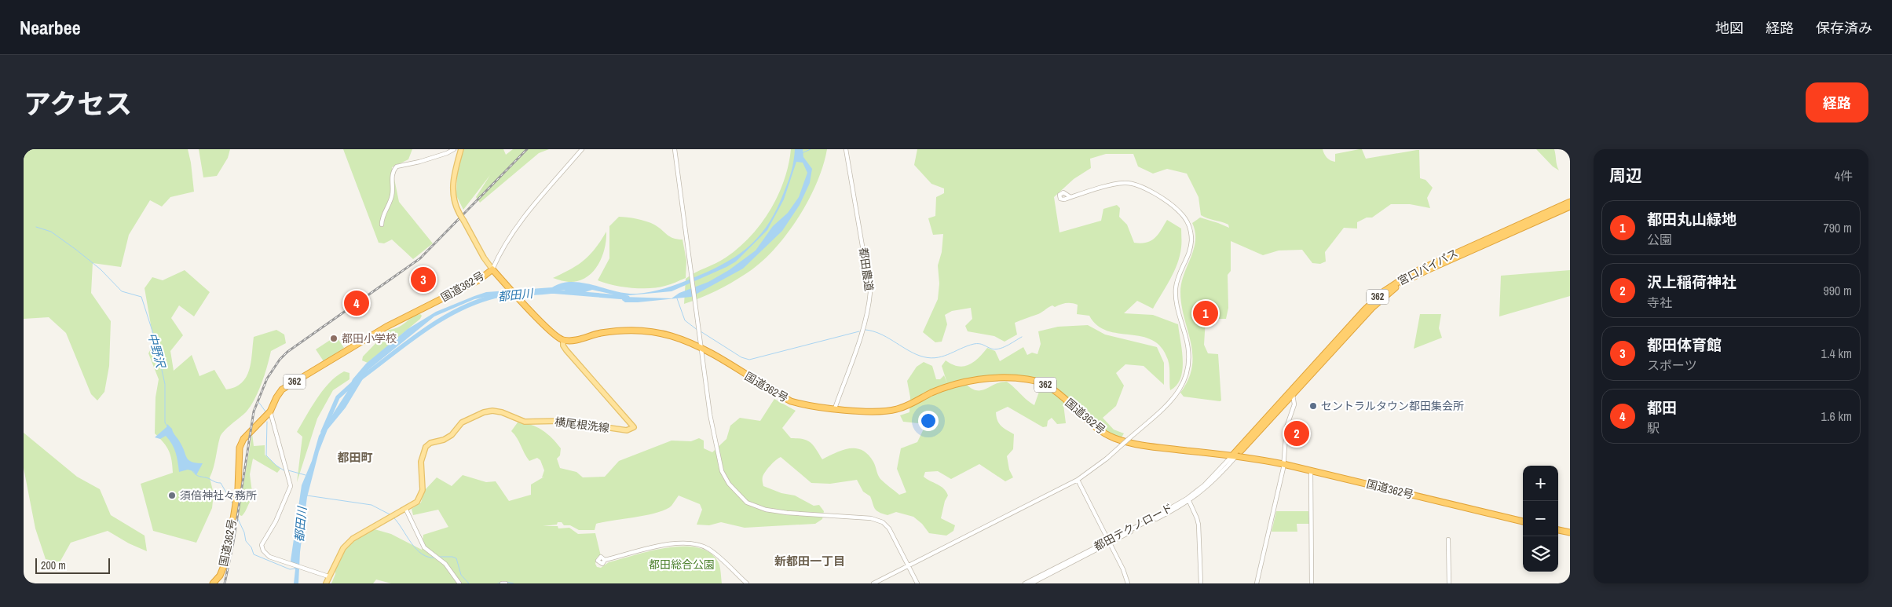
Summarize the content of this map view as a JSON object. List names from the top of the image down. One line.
{"streets":{"highway":["宮口バイパス","国道362号","362"],"main road":["横尾根洗線"],"street":["都田農道","都田テクノロード"]},"crossings":[["宮口バイパス","国道362号"],["宮口バイパス","都田テクノロード"],["都田農道","国道362号"],["国道362号","横尾根洗線"],["国道362号","都田テクノロード"]],"districts":["都田町","新都田一丁目"],"water":["都田川","中野沢"],"parks":["都田総合公園"],"places":["都田小学校","セントラルタウン都田集会所","須倍神社々務所"],"scale_bar":"200 m","page":{"header":"Nearbee","nav":["地図","経路","保存済み"],"title":"アクセス","buttons":"経路","heading":["周辺","4件"],"list":[{"mark":"1","name":"都田丸山緑地","note":"公園","value":"790 m"},{"mark":"2","name":"沢上稲荷神社","note":"寺社","value":"990 m"},{"mark":"3","name":"都田体育館","note":"スポーツ","value":"1.4 km"},{"mark":"4","name":"都田","note":"駅","value":"1.6 km"}],"pins":["3","4","1","2"],"map_buttons":["+","−"],"scale":"200 m"}}
